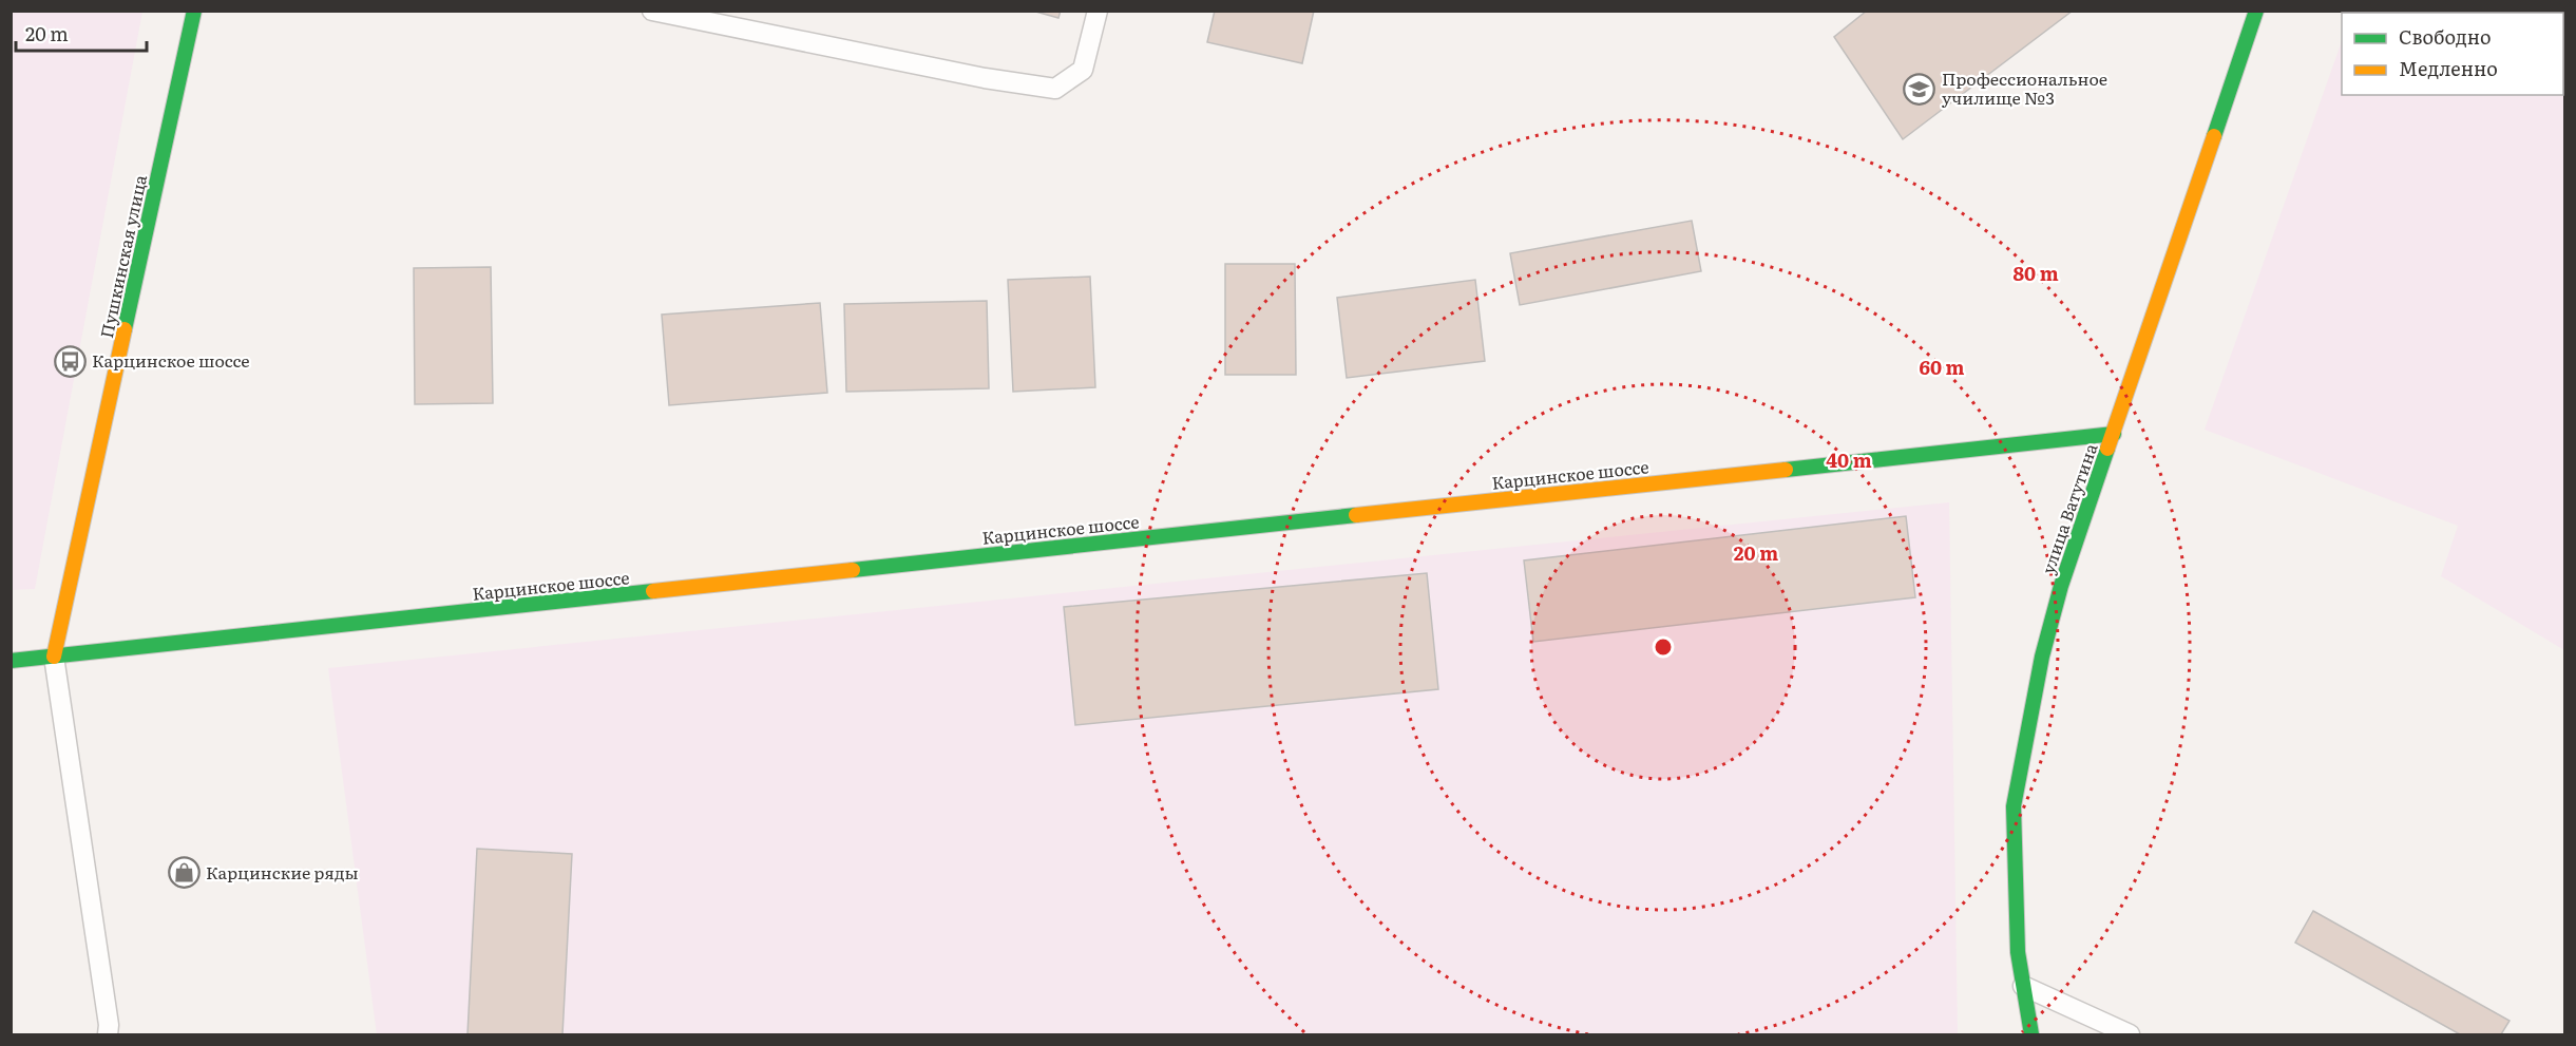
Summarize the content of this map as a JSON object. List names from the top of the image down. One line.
{"streets":{"main road":["Пушкинская улица","Карцинское шоссе","улица Ватутина"]},"crossings":[["Пушкинская улица","Карцинское шоссе"],["Карцинское шоссе","улица Ватутина"]],"places":{"school or university":["Профессиональное училище №3"],"bus stop":["Карцинское шоссе"],"shop":["Карцинские ряды"]},"legend":["Свободно","Медленно"],"scale_bar":"20 m","rings":["80 m","60 m","40 m","20 m"]}
